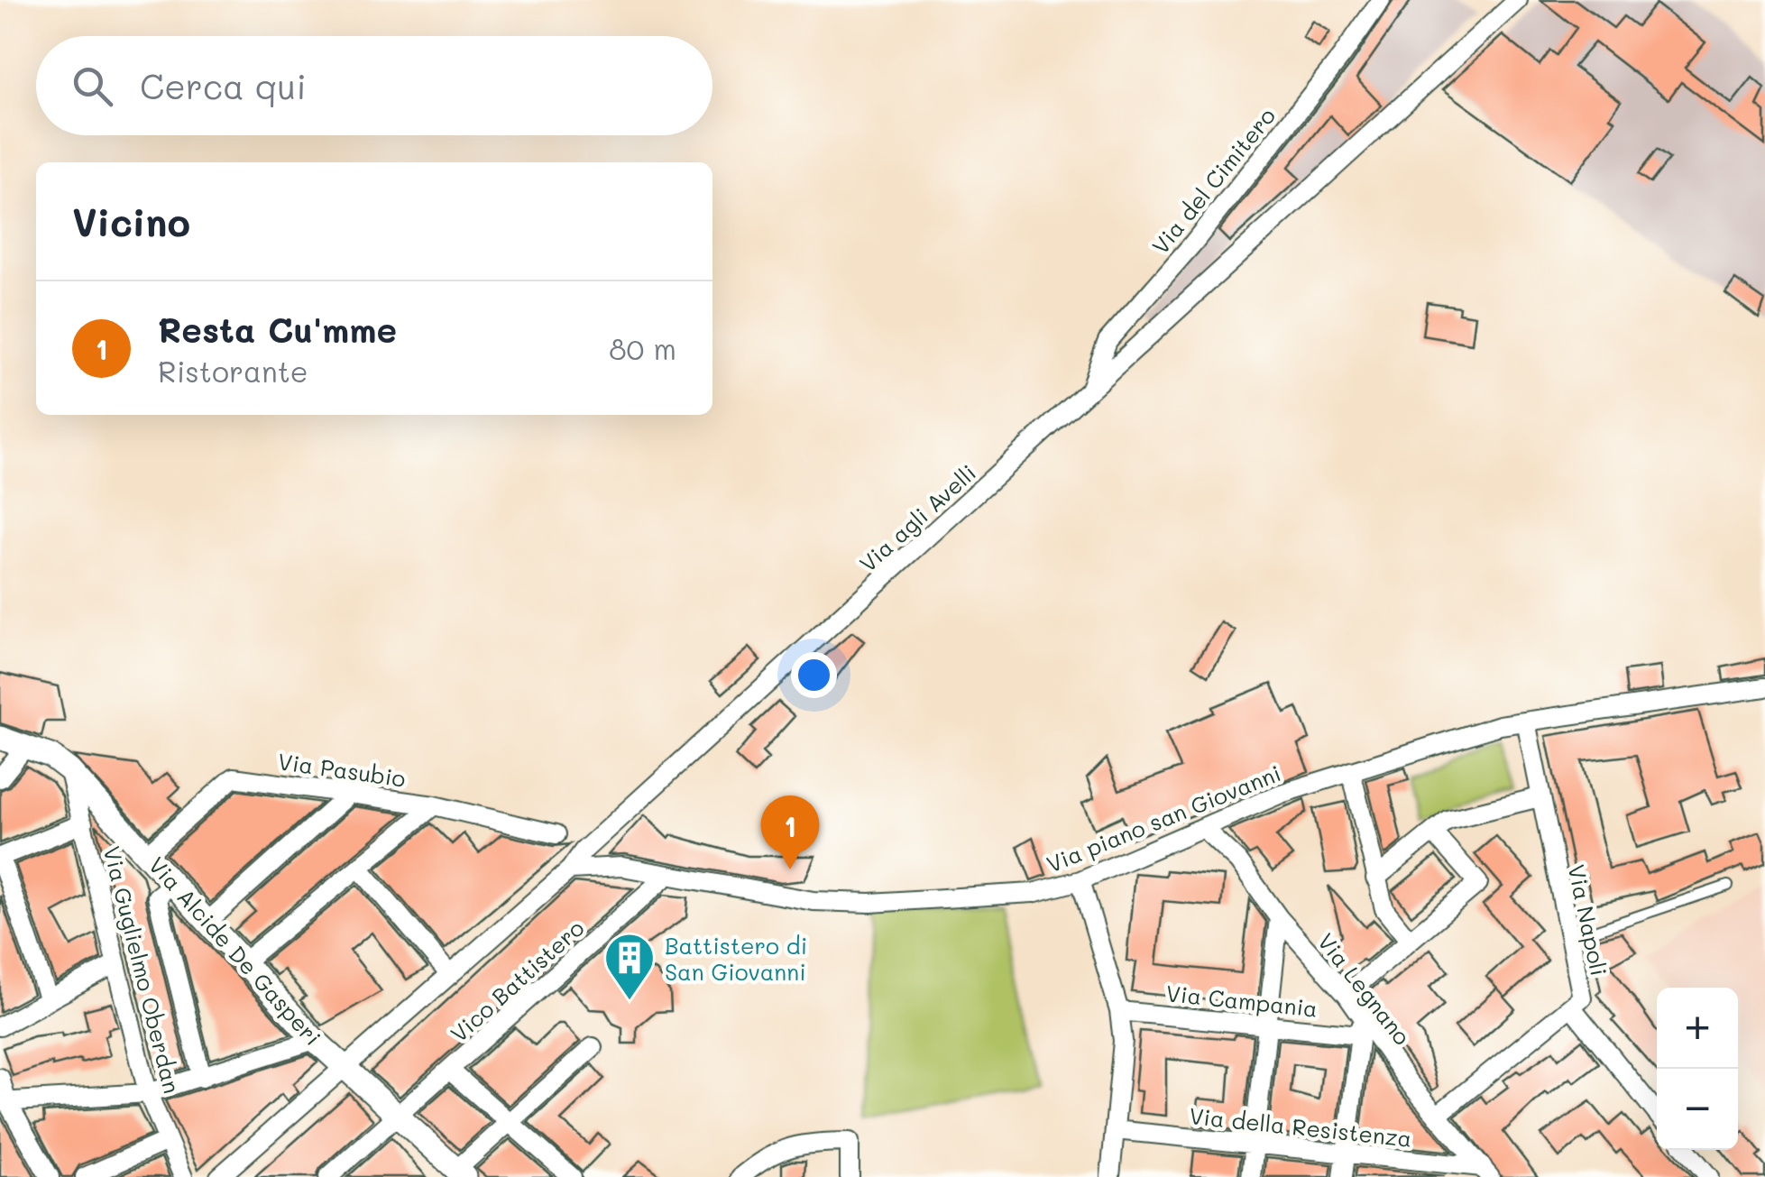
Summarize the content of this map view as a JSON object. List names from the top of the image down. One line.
{"streets":{"street":["Via del Cimitero","Via agli Avelli","Via Pasubio","Via piano san Giovanni","Via Napoli","Via Alcide De Gasperi","Via Guglielmo Oberdan","Vico Battistero","Via Legnano","Via Campania","Via della Resistenza"]},"crossings":[["Via del Cimitero","Via agli Avelli"],["Via agli Avelli","Via piano san Giovanni"],["Via agli Avelli","Via Alcide De Gasperi"],["Via Pasubio","Via Alcide De Gasperi"],["Via piano san Giovanni","Via Napoli"],["Via piano san Giovanni","Vico Battistero"],["Via piano san Giovanni","Via Legnano"],["Via Napoli","Via Legnano"],["Via Alcide De Gasperi","Via Guglielmo Oberdan"],["Via Alcide De Gasperi","Vico Battistero"],["Via Legnano","Via Campania"],["Via Legnano","Via della Resistenza"]],"places":{"building":["Battistero di San Giovanni"]},"page":{"search":"Cerca qui","heading":"Vicino","list":[{"mark":"1","name":"Resta Cu'mme","note":"Ristorante","value":"80 m"}],"pins":"1","map_buttons":["+","−"]}}
